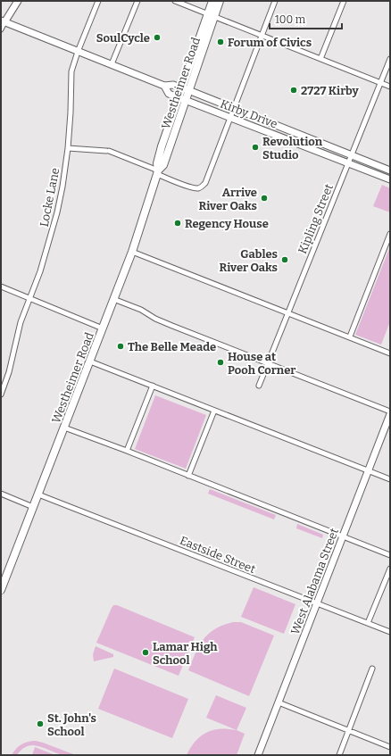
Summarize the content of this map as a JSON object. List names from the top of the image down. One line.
{"streets":{"main road":["Westheimer Road","Kirby Drive","West Alabama Street"],"street":["Locke Lane","Kipling Street","Eastside Street"]},"crossings":[["Westheimer Road","Kirby Drive"],["Westheimer Road","Eastside Street"],["Kirby Drive","Locke Lane"],["Kirby Drive","Kipling Street"],["Eastside Street","West Alabama Street"]],"places":["SoulCycle","Forum of Civics","2727 Kirby","Revolution Studio","Arrive River Oaks","Regency House","Gables River Oaks","The Belle Meade","House at Pooh Corner","Lamar High School","St. John's School"],"scale_bar":"100 m"}
